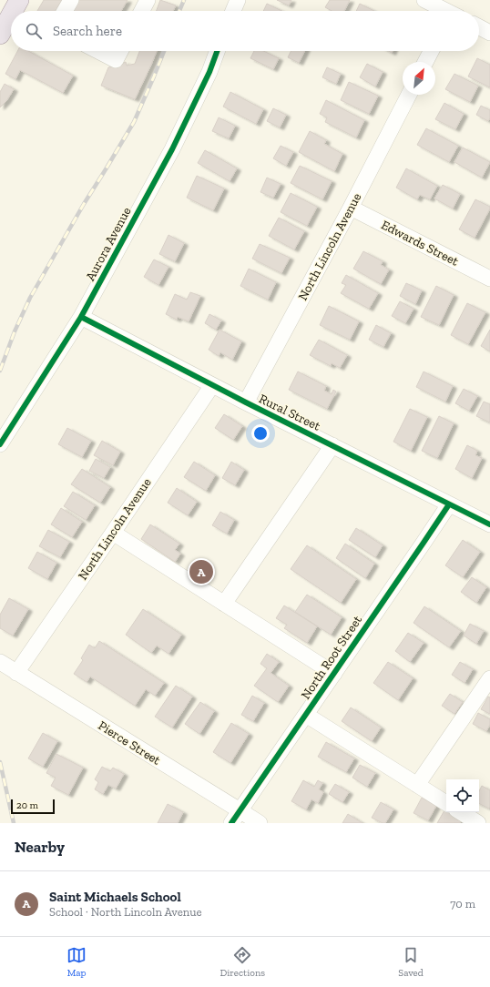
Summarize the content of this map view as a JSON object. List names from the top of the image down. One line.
{"streets":{"street":["Edwards Street","Aurora Avenue","North Lincoln Avenue","Rural Street","North Root Street","Pierce Street"]},"crossings":[["Edwards Street","North Lincoln Avenue"],["Aurora Avenue","Rural Street"],["North Lincoln Avenue","Rural Street"],["North Lincoln Avenue","Pierce Street"],["Rural Street","North Root Street"],["North Root Street","Pierce Street"]],"scale_bar":"20 m","north":"top right","page":{"search":"Search here","pins":"A","scale":"20 m","heading":"Nearby","list":[{"mark":"A","name":"Saint Michaels School","note":"School · North Lincoln Avenue","value":"70 m"}],"nav":["Map","Directions","Saved"]}}
